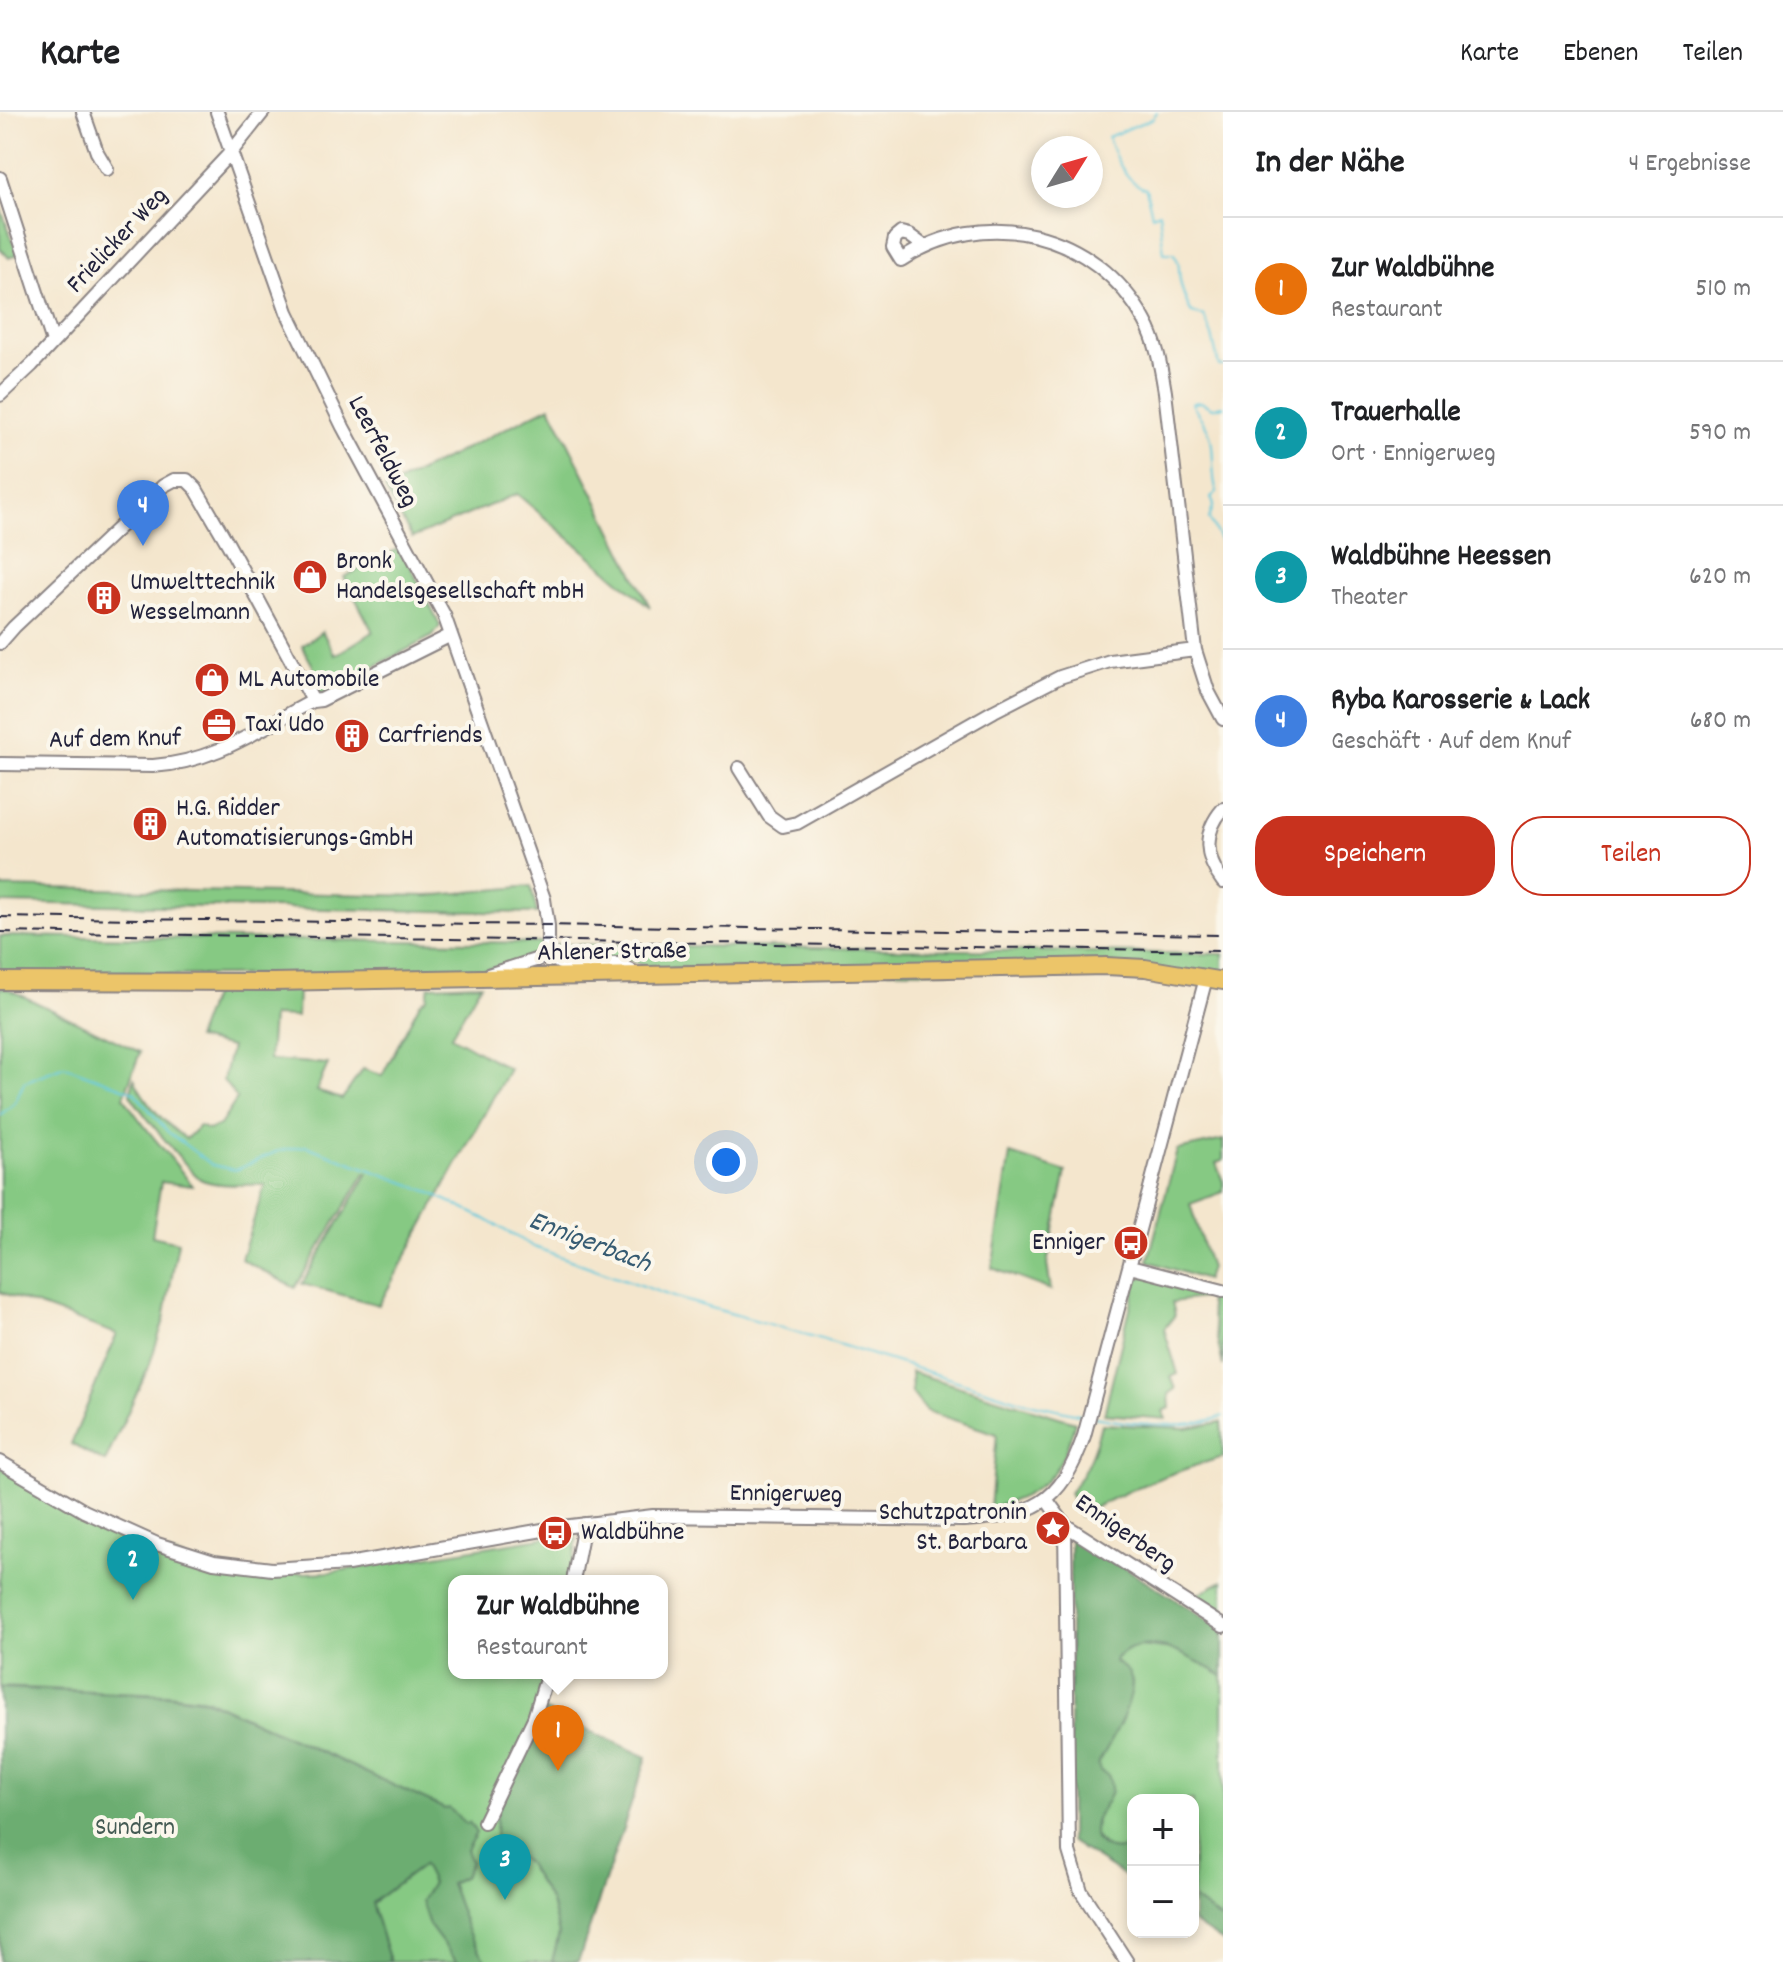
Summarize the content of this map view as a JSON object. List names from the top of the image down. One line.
{"streets":{"main road":["Ahlener Straße"],"street":["Frielicker Weg","Leerfeldweg","Auf dem Knuf","Ennigerweg","Ennigerberg"]},"crossings":[["Frielicker Weg","Leerfeldweg"],["Leerfeldweg","Auf dem Knuf"],["Ahlener Straße","Ennigerweg"],["Ennigerweg","Ennigerberg"]],"water":["Ennigerbach"],"parks":["Sundern"],"places":{"shop":["Bronk Handelsgesellschaft mbH","ML Automobile"],"building":["Umwelttechnik Wesselmann","Carfriends","H.G. Ridder Automatisierungs-GmbH"],"office":["Taxi Udo"],"bus stop":["Enniger","Waldbühne"],"place":["Schutzpatronin St. Barbara"]},"north":"top right","page":{"header":"Karte","nav":["Karte","Ebenen","Teilen"],"heading":["In der Nähe","4 Ergebnisse"],"list":[{"mark":"1","name":"Zur Waldbühne","note":"Restaurant","value":"510 m"},{"mark":"2","name":"Trauerhalle","note":"Ort · Ennigerweg","value":"590 m"},{"mark":"3","name":"Waldbühne Heessen","note":"Theater","value":"620 m"},{"mark":"4","name":"Ryba Karosserie & Lack","note":"Geschäft · Auf dem Knuf","value":"680 m"}],"pins":["4","2","1","3"],"buttons":["Speichern","Teilen"],"popup":["Zur Waldbühne","Restaurant"],"map_buttons":["+","−"]}}
